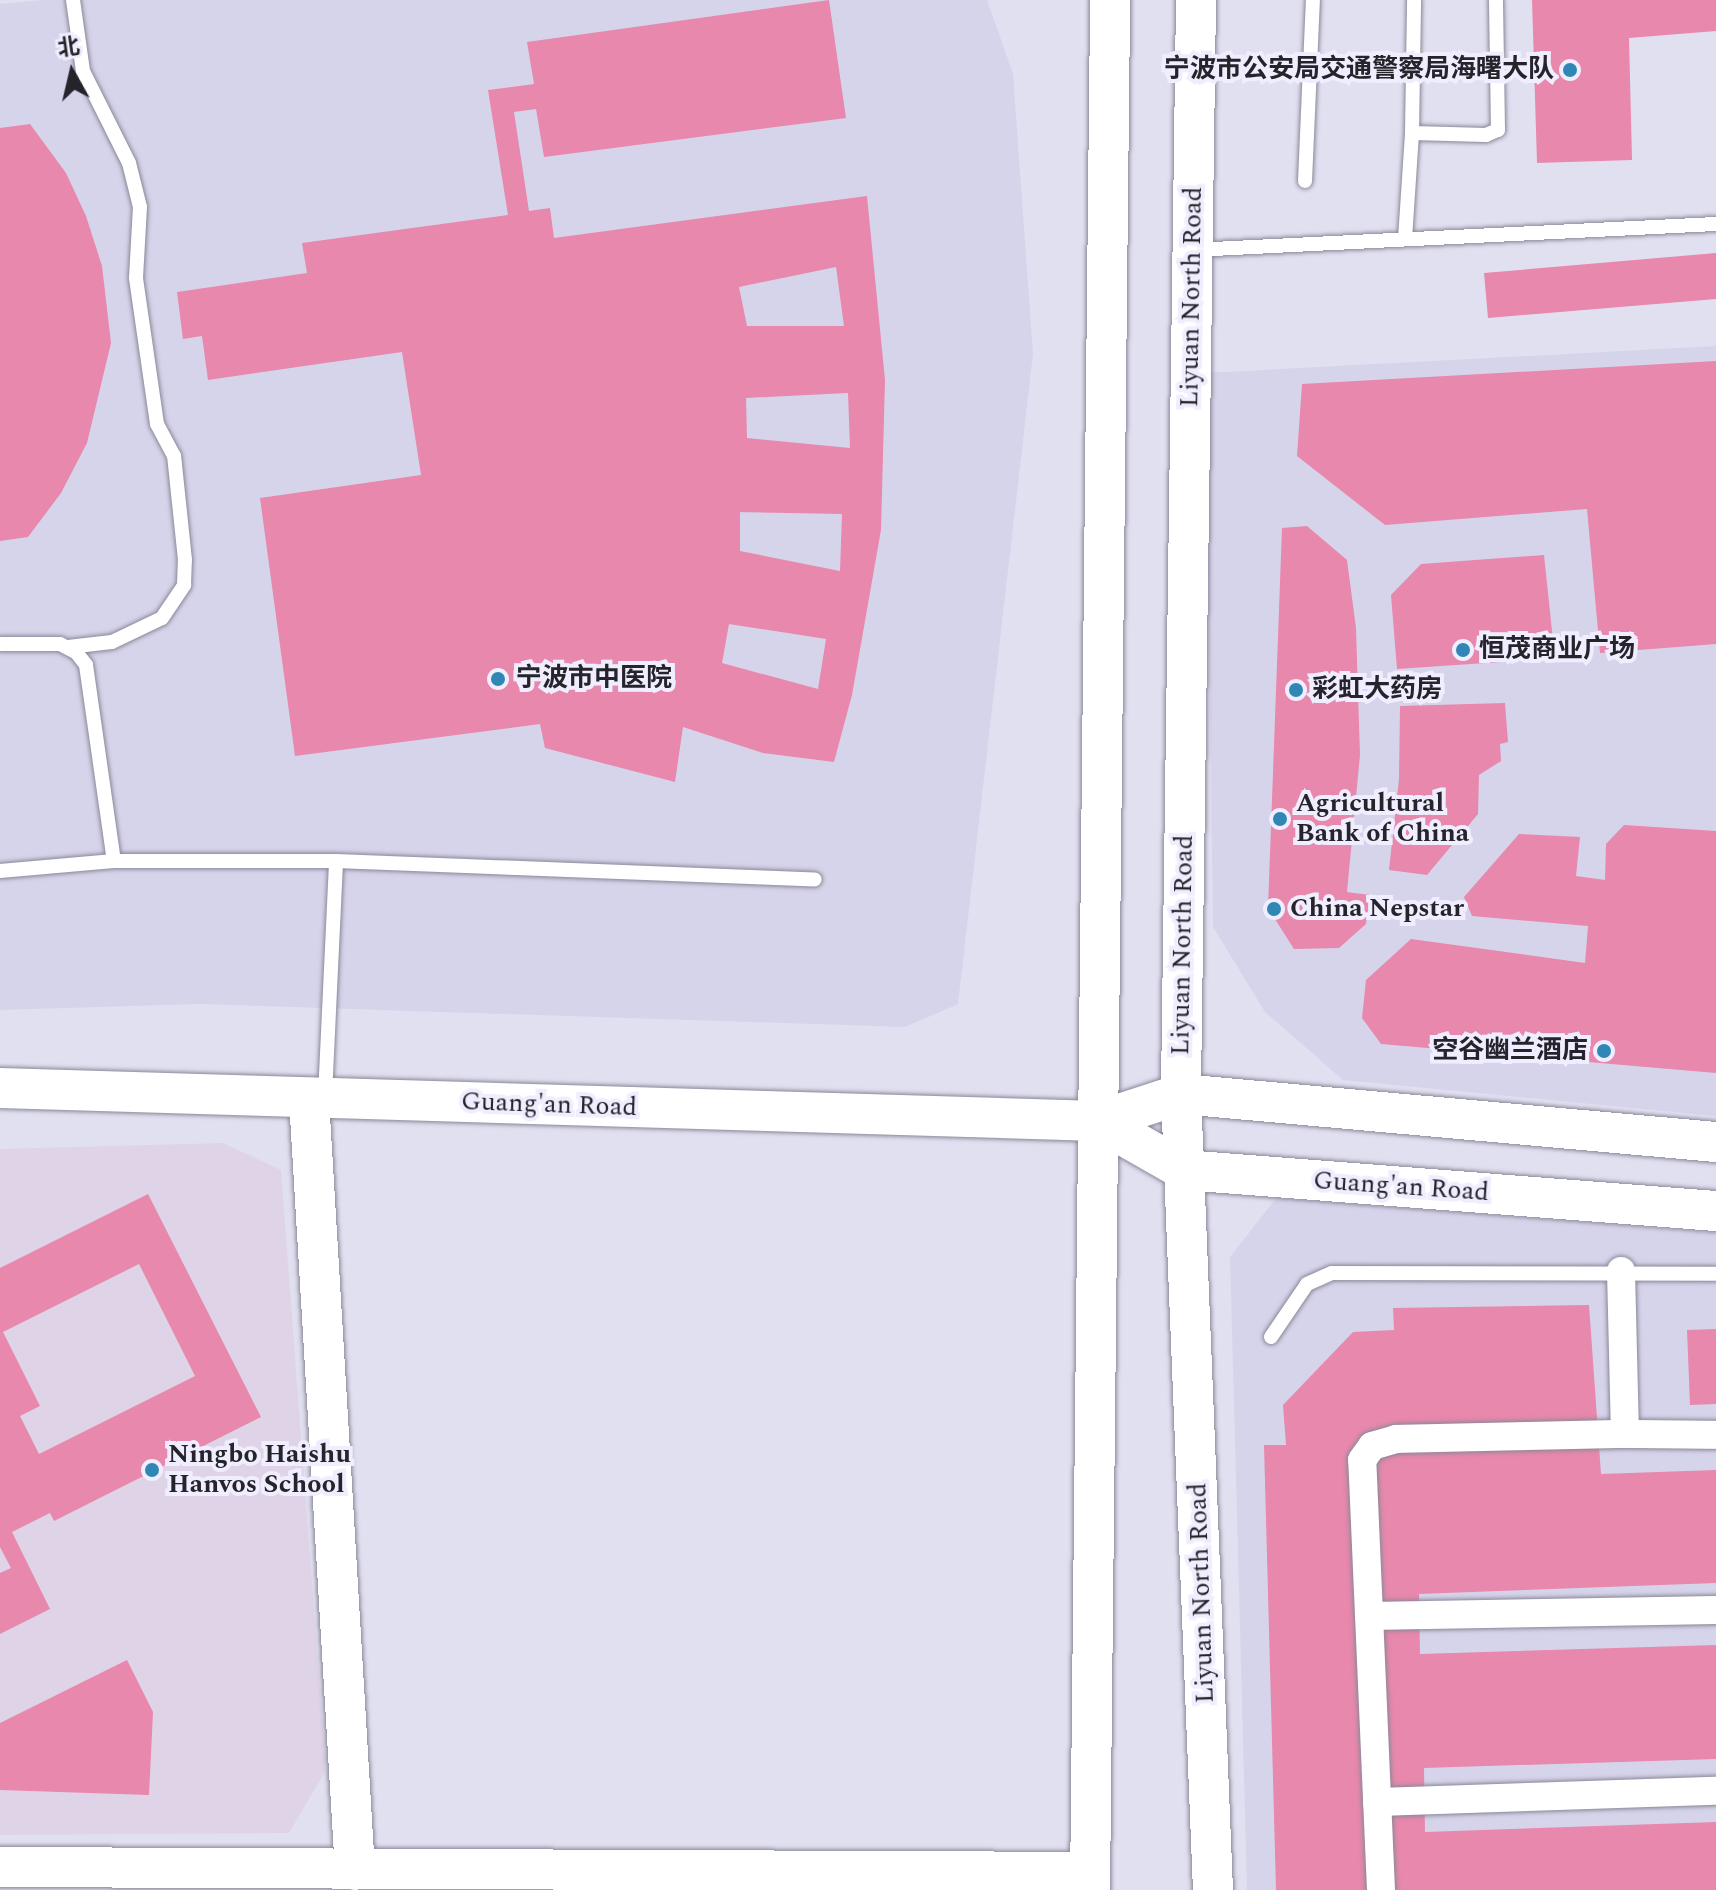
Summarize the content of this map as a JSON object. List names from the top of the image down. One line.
{"streets":{"street":["Liyuan North Road","Guang'an Road"]},"crossings":[["Liyuan North Road","Guang'an Road"]],"places":["宁波市公安局交通警察局海曙大队","恒茂商业广场","宁波市中医院","彩虹大药房","Agricultural Bank of China","China Nepstar","空谷幽兰酒店","Ningbo Haishu Hanvos School"],"north":"top"}
